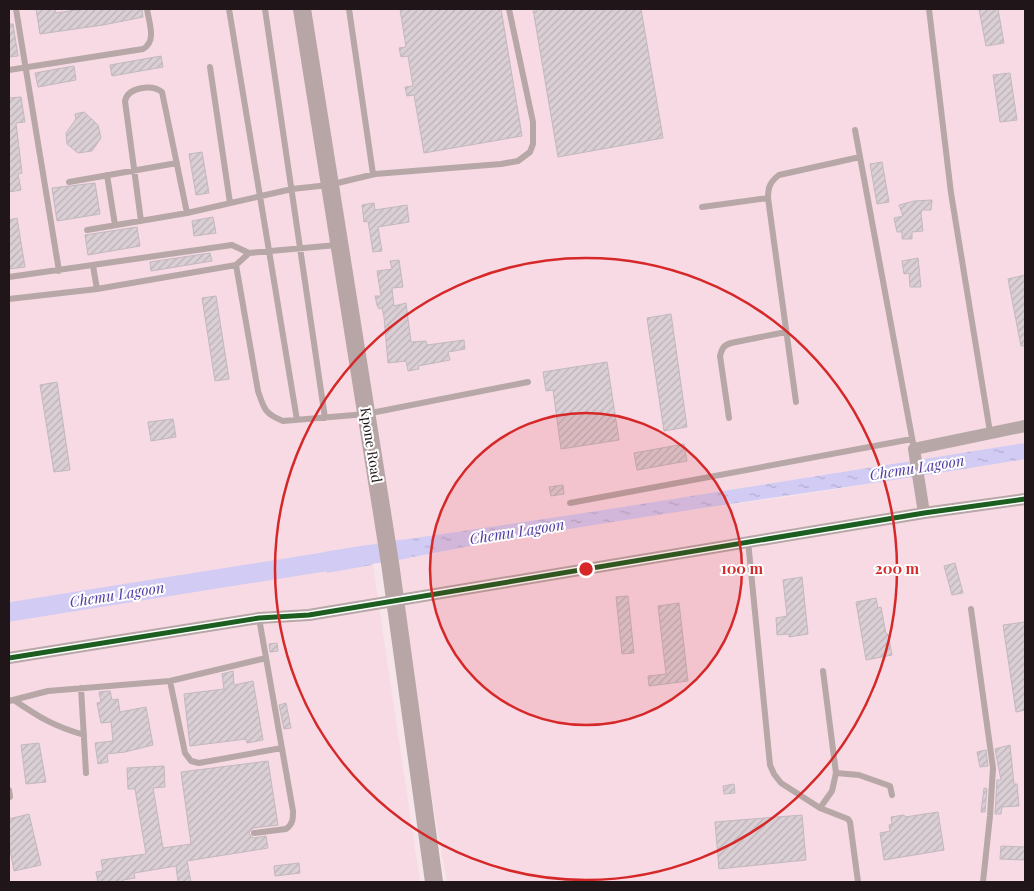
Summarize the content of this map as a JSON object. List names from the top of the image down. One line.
{"streets":{"main road":["Kpone Road"]},"water":["Chemu Lagoon"],"rings":["100 m","200 m"]}
